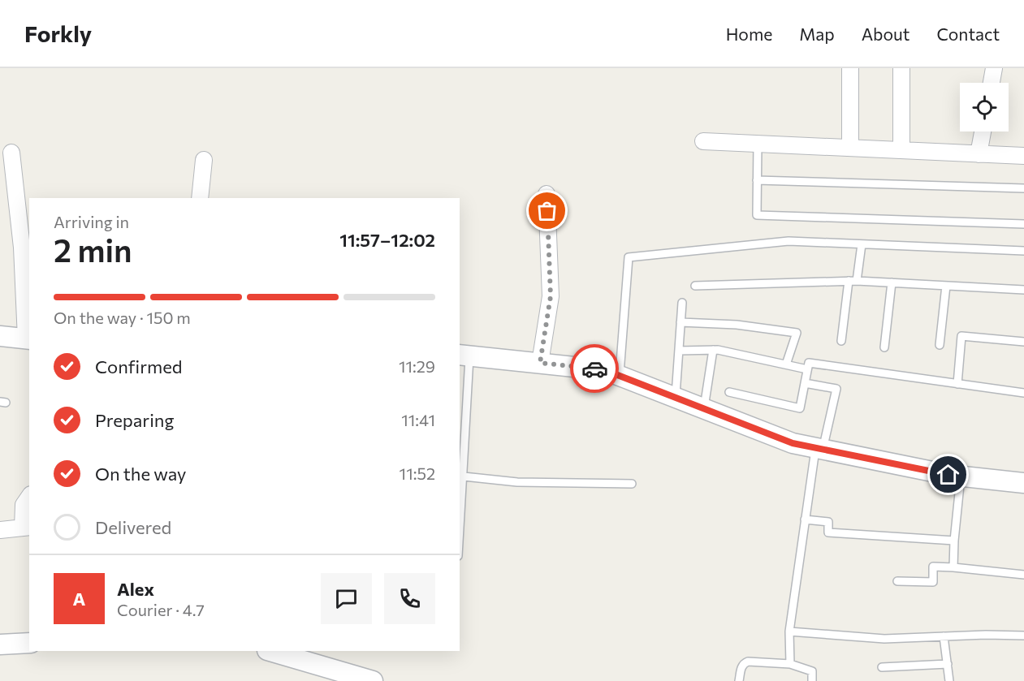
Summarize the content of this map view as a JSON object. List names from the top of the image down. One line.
{"page":{"header":"Forkly","nav":["Home","Map","About","Contact"],"heading":["2 min","Arriving in","11:57–12:02"],"panel":["Alex","Courier · 4.7"],"bar":"On the way · 150 m","list":[["Confirmed","11:29"],["Preparing","11:41"],["On the way","11:52"],"Delivered"],"round":"A"}}
